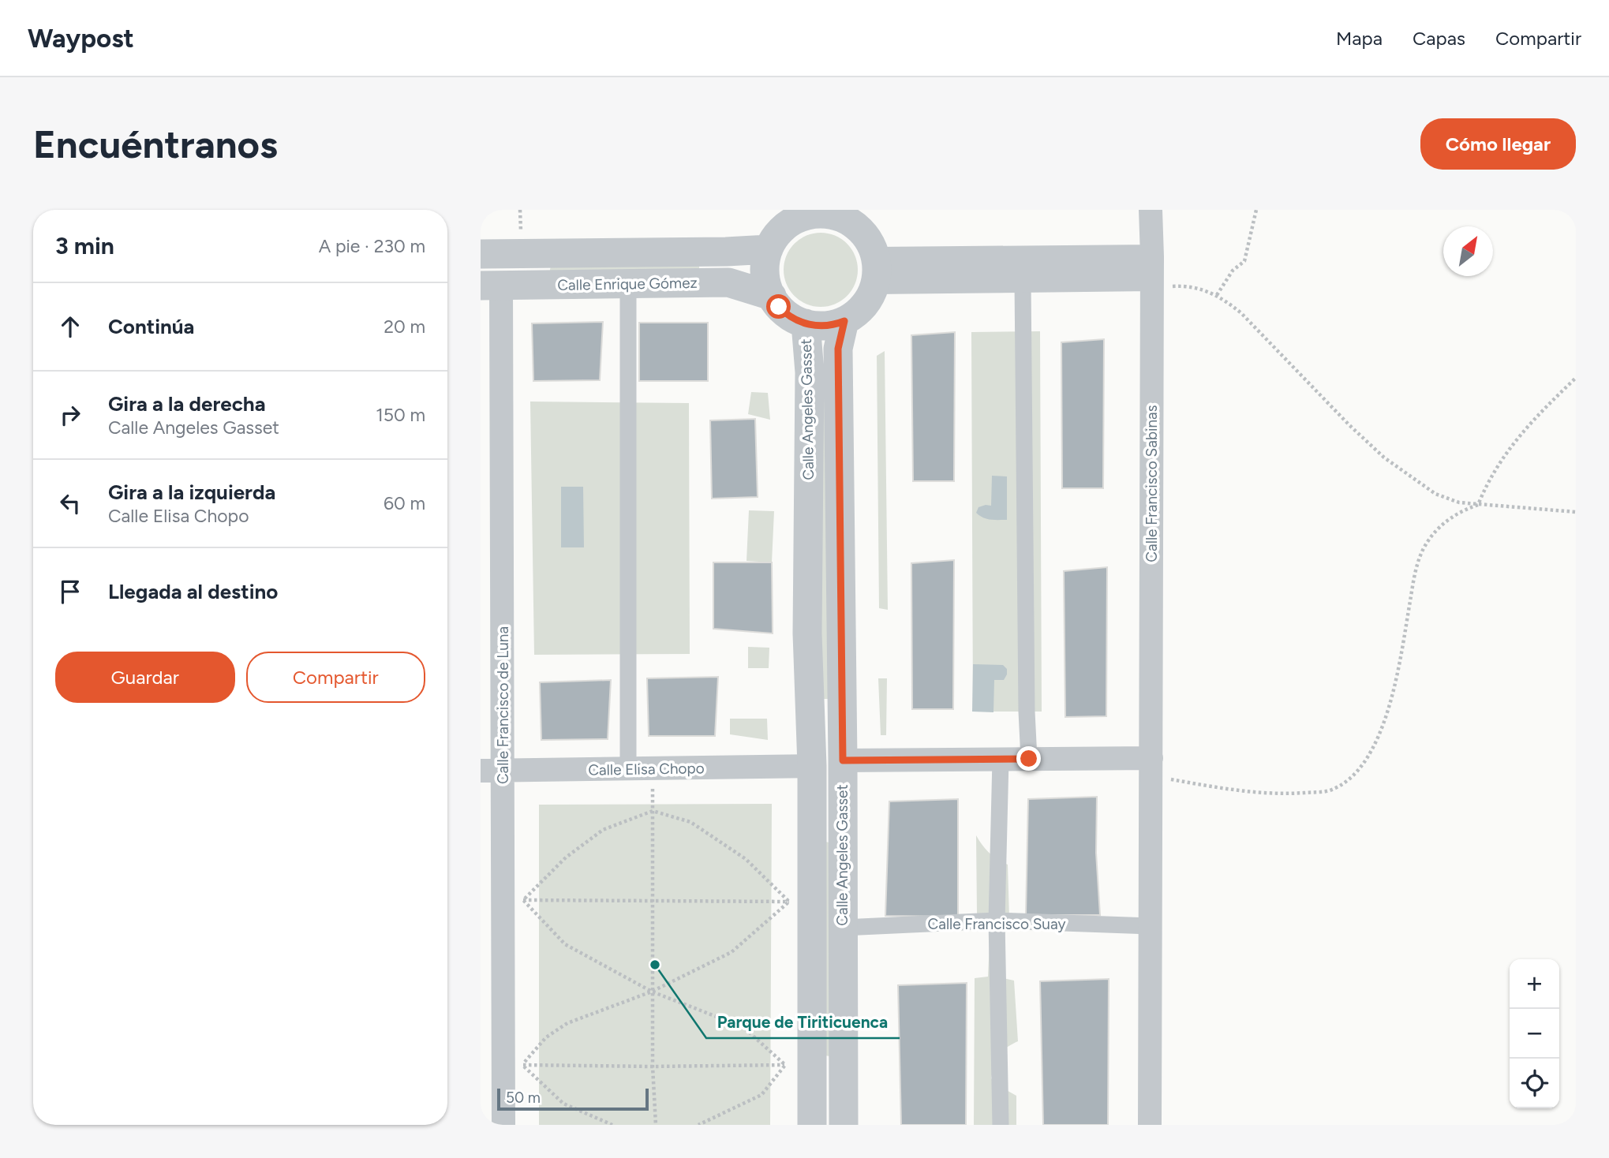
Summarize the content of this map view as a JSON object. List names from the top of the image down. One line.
{"streets":{"street":["Calle Enrique Gómez","Calle Angeles Gasset","Calle Francisco Sabinas","Calle Francisco de Luna","Calle Elisa Chopo","Calle Francisco Suay"]},"crossings":[["Calle Enrique Gómez","Calle Angeles Gasset"],["Calle Enrique Gómez","Calle Francisco de Luna"],["Calle Angeles Gasset","Calle Elisa Chopo"],["Calle Angeles Gasset","Calle Francisco Suay"],["Calle Francisco de Luna","Calle Elisa Chopo"]],"places":["Parque de Tiriticuenca"],"scale_bar":"50 m","north":"top right","page":{"header":"Waypost","nav":["Mapa","Capas","Compartir"],"buttons":["Cómo llegar",["Guardar","Compartir"]],"title":"Encuéntranos","heading":["3 min","A pie · 230 m"],"list":[["Continúa","20 m"],["Gira a la derecha","Calle Angeles Gasset","150 m"],["Gira a la izquierda","Calle Elisa Chopo","60 m"],"Llegada al destino"],"map_buttons":["+","−"],"scale":"50 m"}}
